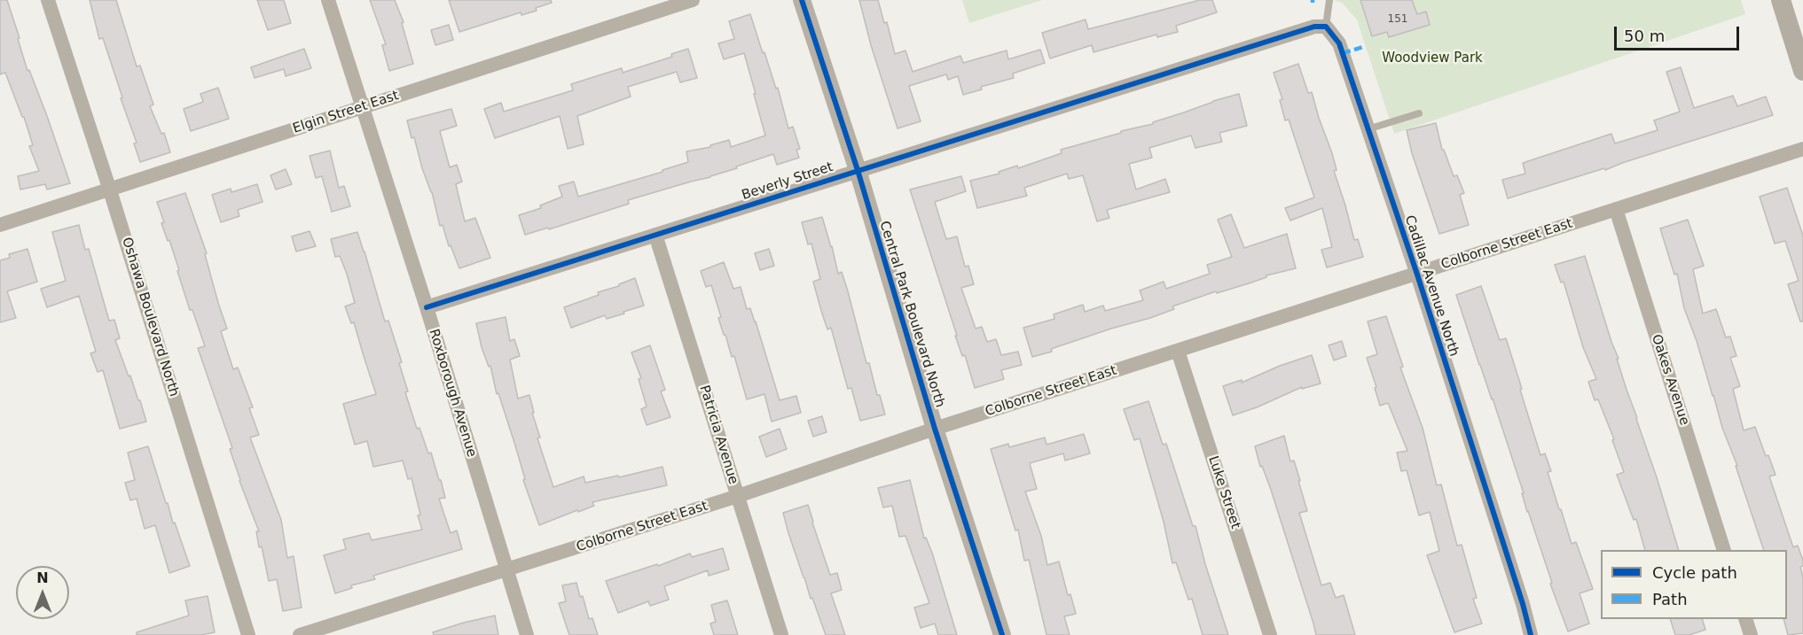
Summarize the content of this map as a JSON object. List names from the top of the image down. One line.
{"streets":{"street":["Elgin Street East","Beverly Street","Colborne Street East","Cadillac Avenue North","Central Park Boulevard North","Oshawa Boulevard North","Oakes Avenue","Roxborough Avenue","Patricia Avenue","Luke Street"]},"crossings":[["Elgin Street East","Oshawa Boulevard North"],["Elgin Street East","Roxborough Avenue"],["Beverly Street","Cadillac Avenue North"],["Beverly Street","Central Park Boulevard North"],["Beverly Street","Roxborough Avenue"],["Beverly Street","Patricia Avenue"],["Colborne Street East","Cadillac Avenue North"],["Colborne Street East","Central Park Boulevard North"],["Colborne Street East","Oakes Avenue"],["Colborne Street East","Roxborough Avenue"],["Colborne Street East","Patricia Avenue"],["Colborne Street East","Luke Street"]],"parks":["Woodview Park"],"house_numbers":["151"],"legend":["Cycle path","Path"],"scale_bar":"50 m","north":"top"}
